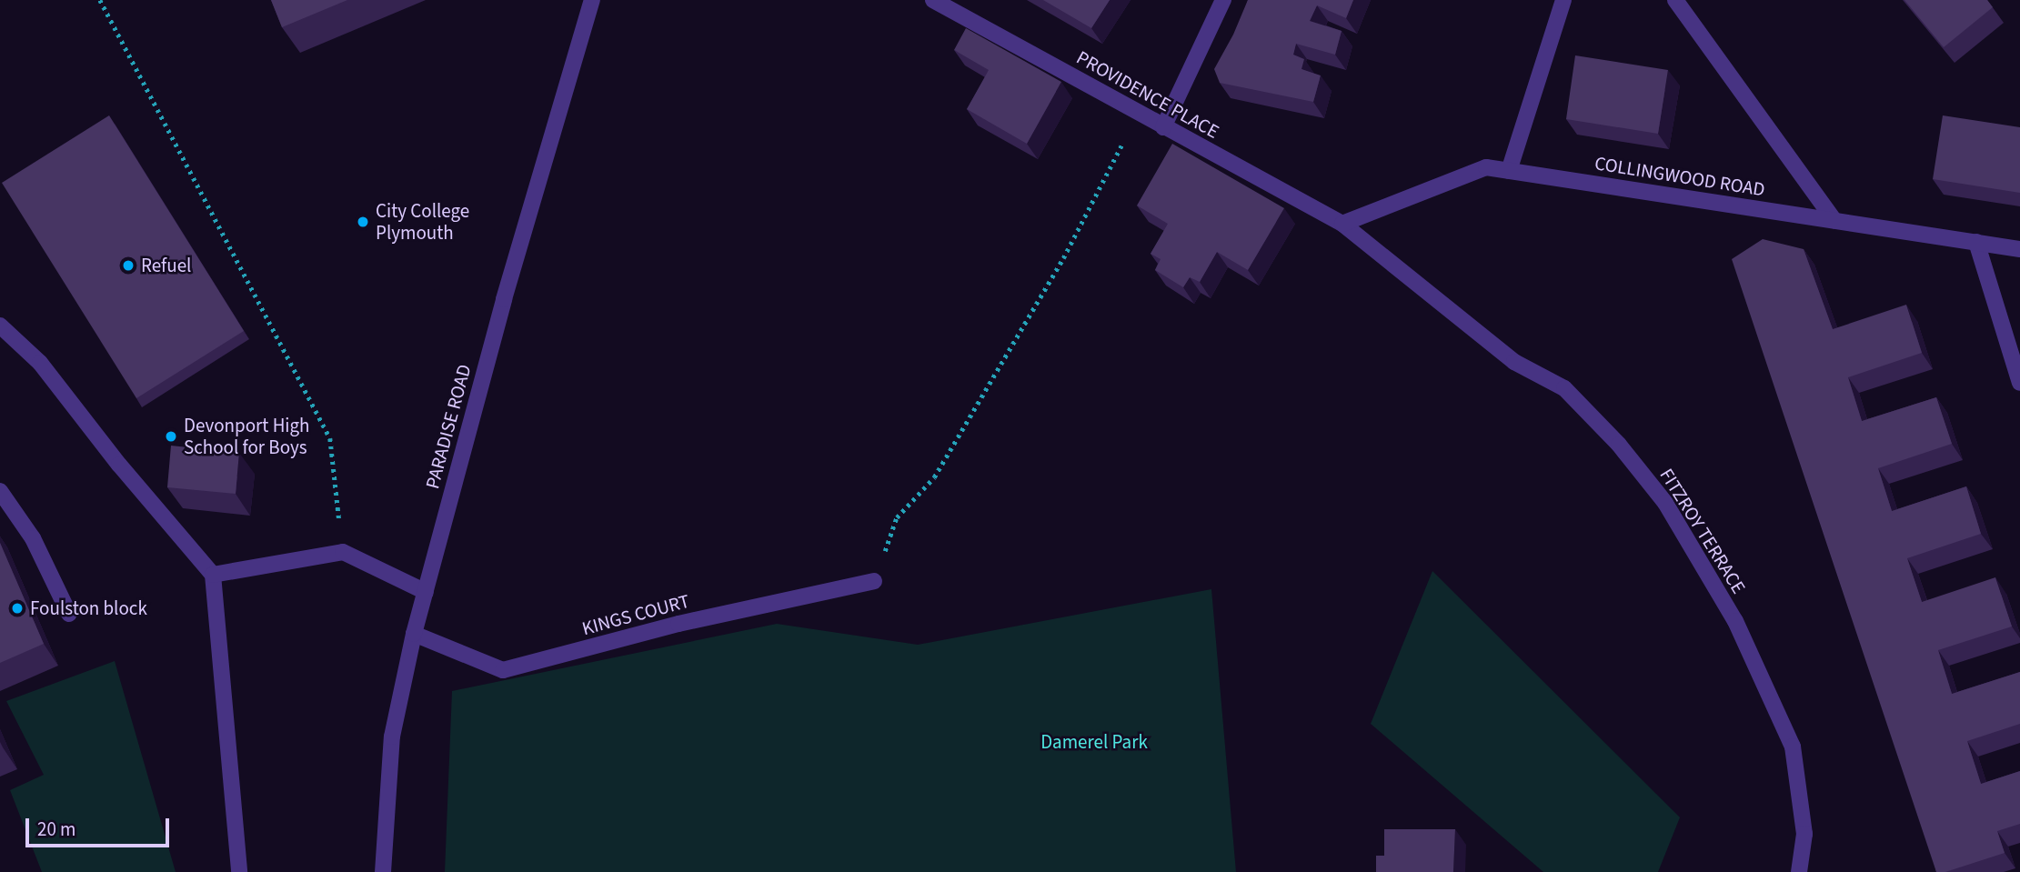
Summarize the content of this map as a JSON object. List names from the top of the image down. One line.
{"streets":{"street":["PROVIDENCE PLACE","COLLINGWOOD ROAD","PARADISE ROAD","FITZROY TERRACE","KINGS COURT"]},"crossings":[["PROVIDENCE PLACE","COLLINGWOOD ROAD"],["PROVIDENCE PLACE","FITZROY TERRACE"],["COLLINGWOOD ROAD","FITZROY TERRACE"],["PARADISE ROAD","KINGS COURT"]],"parks":["Damerel Park"],"places":["City College Plymouth","Refuel","Devonport High School for Boys","Foulston block"],"scale_bar":"20 m"}
